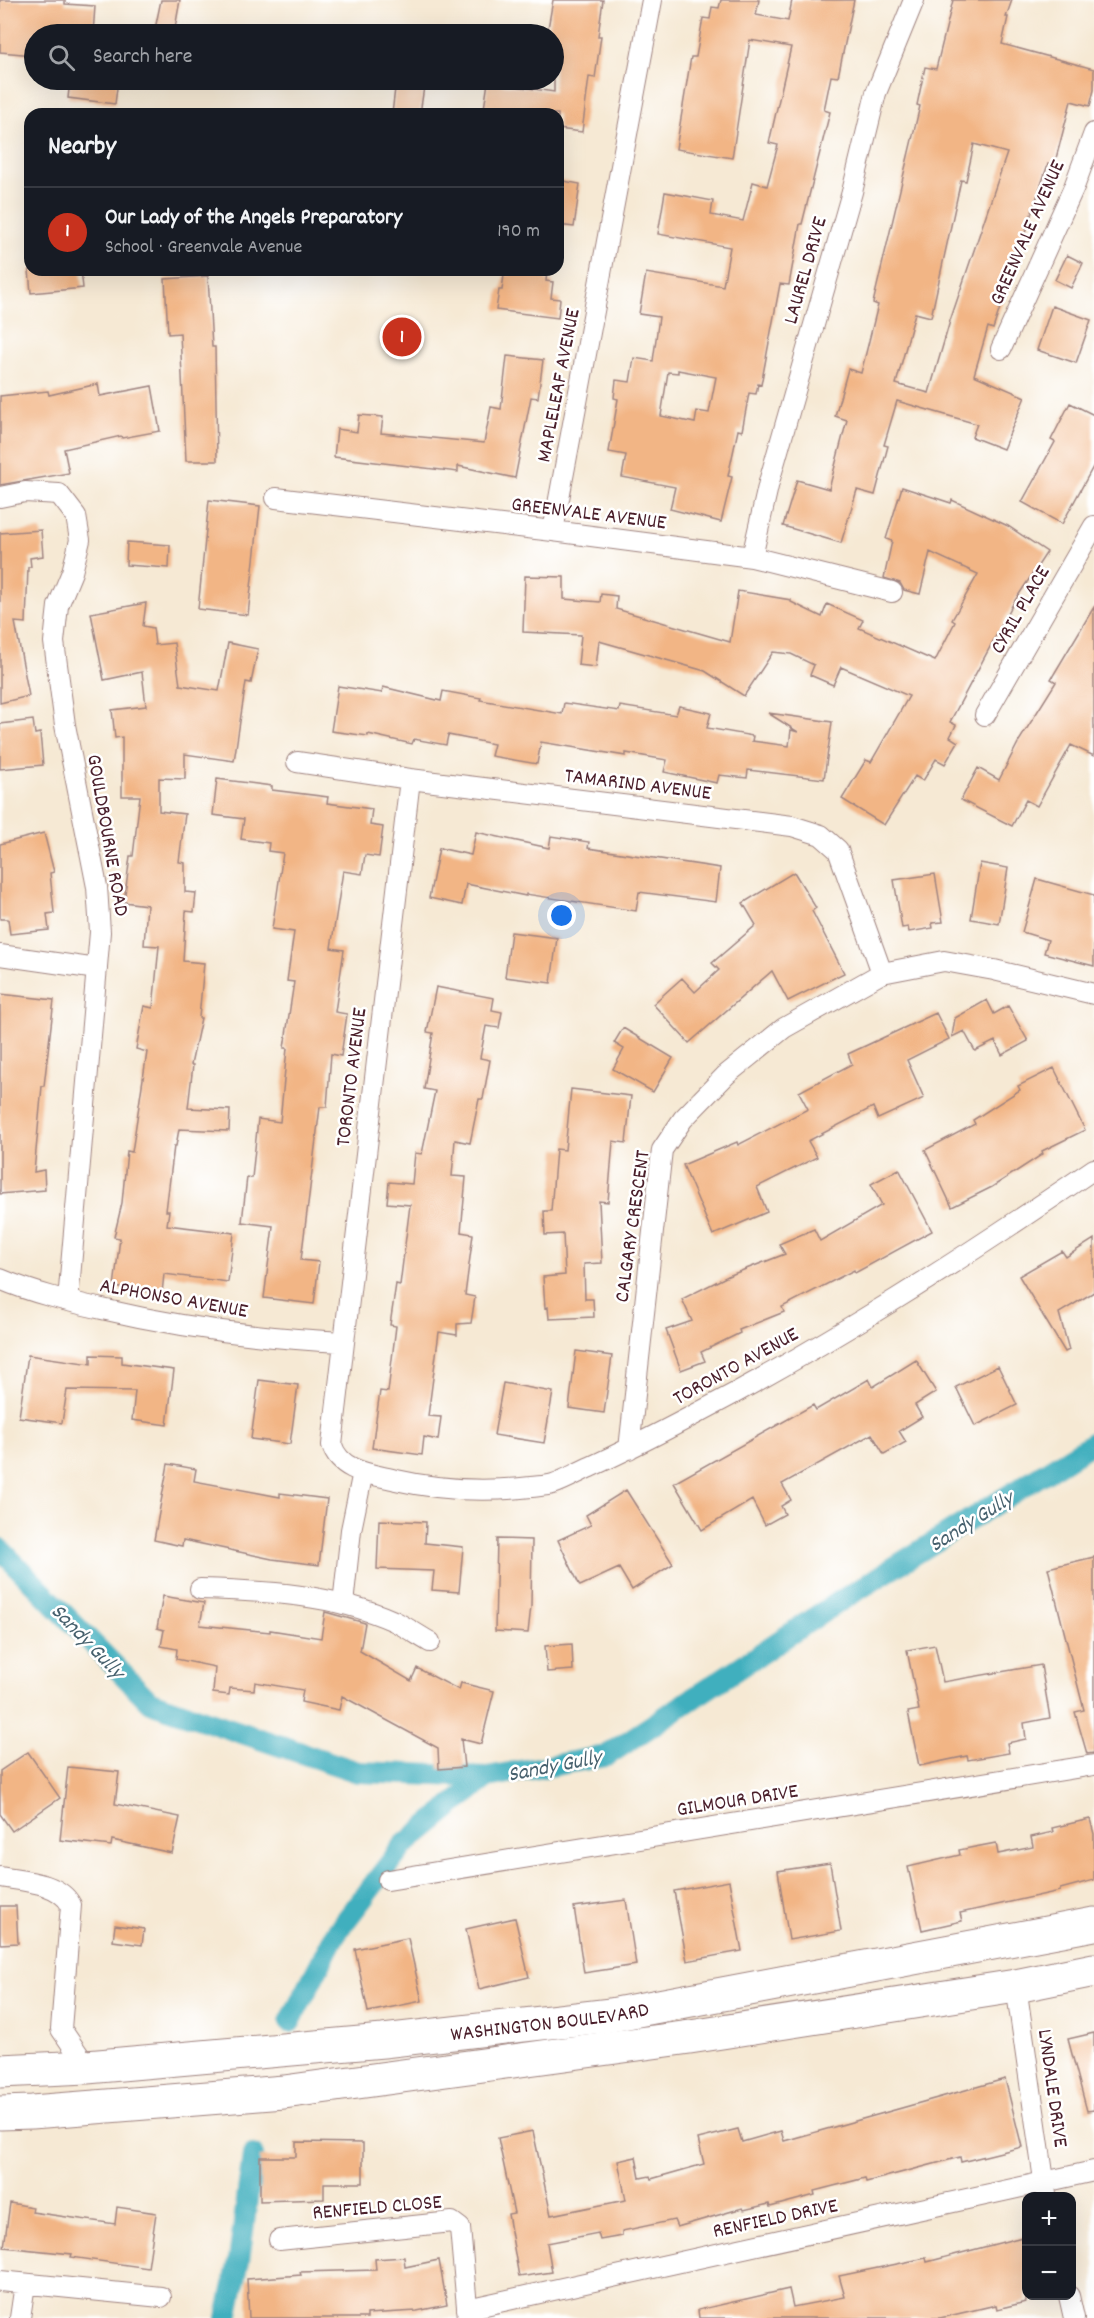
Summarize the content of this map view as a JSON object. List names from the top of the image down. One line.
{"streets":{"highway":["WASHINGTON BOULEVARD"],"street":["GREENVALE AVENUE","LAUREL DRIVE","MAPLELEAF AVENUE","CYRIL PLACE","TAMARIND AVENUE","GOULDBOURNE ROAD","TORONTO AVENUE","CALGARY CRESCENT","ALPHONSO AVENUE","GILMOUR DRIVE","LYNDALE DRIVE","RENFIELD CLOSE","RENFIELD DRIVE"]},"crossings":[["GREENVALE AVENUE","LAUREL DRIVE"],["GREENVALE AVENUE","MAPLELEAF AVENUE"],["TAMARIND AVENUE","TORONTO AVENUE"],["TAMARIND AVENUE","CALGARY CRESCENT"],["GOULDBOURNE ROAD","ALPHONSO AVENUE"],["TORONTO AVENUE","CALGARY CRESCENT"],["TORONTO AVENUE","ALPHONSO AVENUE"],["WASHINGTON BOULEVARD","LYNDALE DRIVE"],["LYNDALE DRIVE","RENFIELD DRIVE"],["RENFIELD CLOSE","RENFIELD DRIVE"]],"water":["Sandy Gully"],"page":{"search":"Search here","heading":"Nearby","list":[{"mark":"1","name":"Our Lady of the Angels Preparatory","note":"School · Greenvale Avenue","value":"190 m"}],"pins":"1","map_buttons":["+","−"]}}
